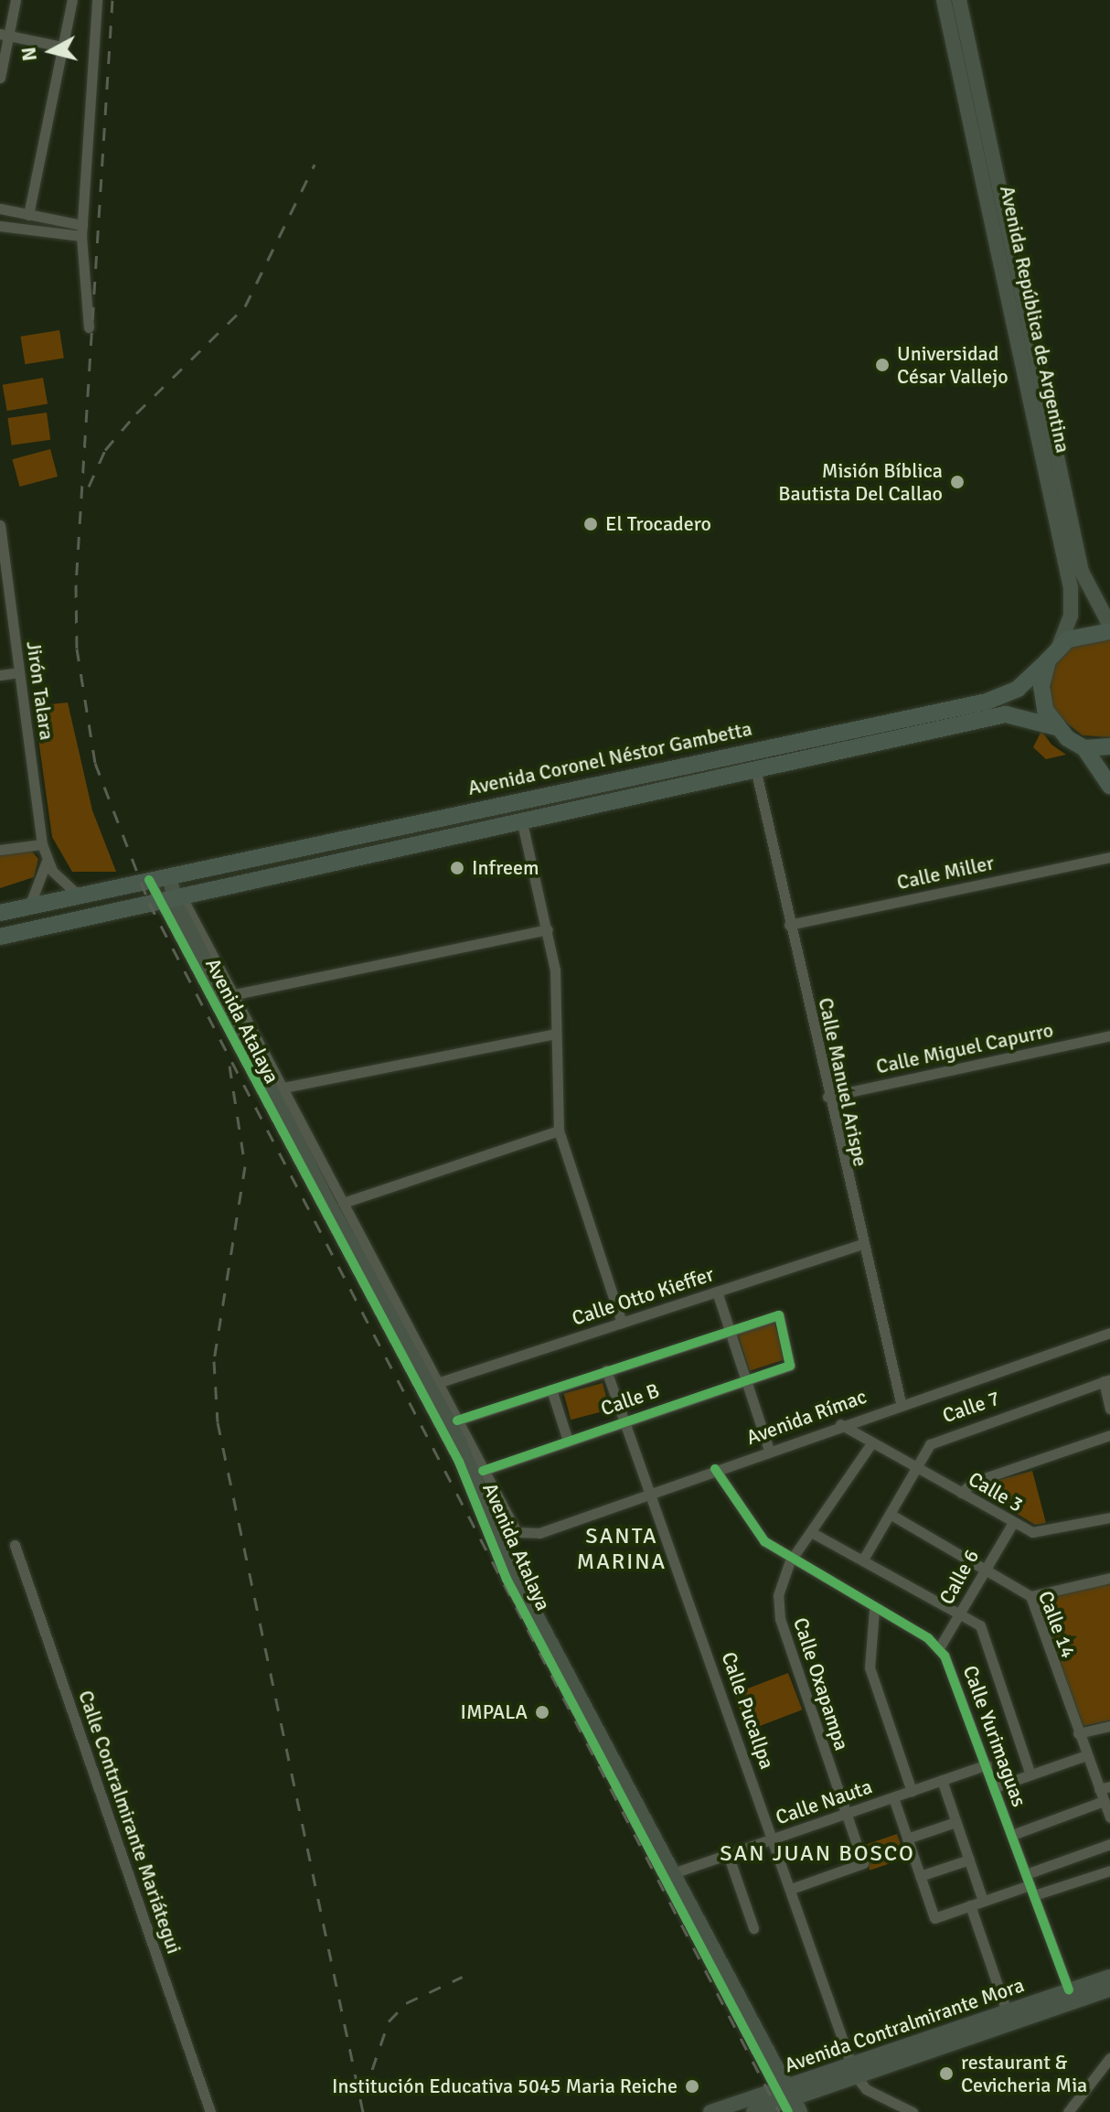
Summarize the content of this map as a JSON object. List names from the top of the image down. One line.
{"streets":{"main road":["Avenida República de Argentina","Avenida Coronel Néstor Gambetta","Avenida Atalaya","Avenida Contralmirante Mora"],"street":["Jirón Talara","Calle Miller","Calle Miguel Capurro","Calle Manuel Arispe","Calle Otto Kieffer","Calle B","Calle 7","Avenida Rímac","Calle 3","Calle 6","Calle 14","Calle Oxapampa","Calle Pucallpa","Calle Yurimaguas","Calle Nauta","Calle Contralmirante Mariátegui"]},"crossings":[["Avenida República de Argentina","Avenida Coronel Néstor Gambetta"],["Jirón Talara","Avenida Coronel Néstor Gambetta"],["Avenida Coronel Néstor Gambetta","Avenida Atalaya"],["Avenida Coronel Néstor Gambetta","Calle Manuel Arispe"],["Calle Miller","Calle Manuel Arispe"],["Avenida Atalaya","Calle Otto Kieffer"],["Avenida Atalaya","Calle B"],["Avenida Atalaya","Avenida Rímac"],["Avenida Atalaya","Calle Nauta"],["Avenida Atalaya","Avenida Contralmirante Mora"],["Calle Miguel Capurro","Calle Manuel Arispe"],["Calle Manuel Arispe","Calle Otto Kieffer"],["Calle Manuel Arispe","Avenida Rímac"],["Calle B","Calle Pucallpa"],["Calle 7","Calle 3"],["Calle 7","Calle 14"],["Avenida Rímac","Calle Pucallpa"],["Avenida Rímac","Calle Yurimaguas"],["Calle 3","Calle 6"],["Calle 3","Calle Oxapampa"],["Calle 6","Calle 14"],["Calle 6","Calle Yurimaguas"],["Calle Oxapampa","Calle Pucallpa"],["Calle Oxapampa","Calle Yurimaguas"],["Calle Oxapampa","Calle Nauta"],["Calle Pucallpa","Calle Nauta"],["Calle Pucallpa","Avenida Contralmirante Mora"],["Calle Yurimaguas","Calle Nauta"],["Calle Yurimaguas","Avenida Contralmirante Mora"]],"districts":["SANTA MARINA","SAN JUAN BOSCO"],"places":["Universidad César Vallejo","Misión Bíblica Bautista Del Callao","El Trocadero","Infreem","IMPALA","restaurant & Cevicheria Mia","Institución Educativa 5045 Maria Reiche"],"north":"left"}
